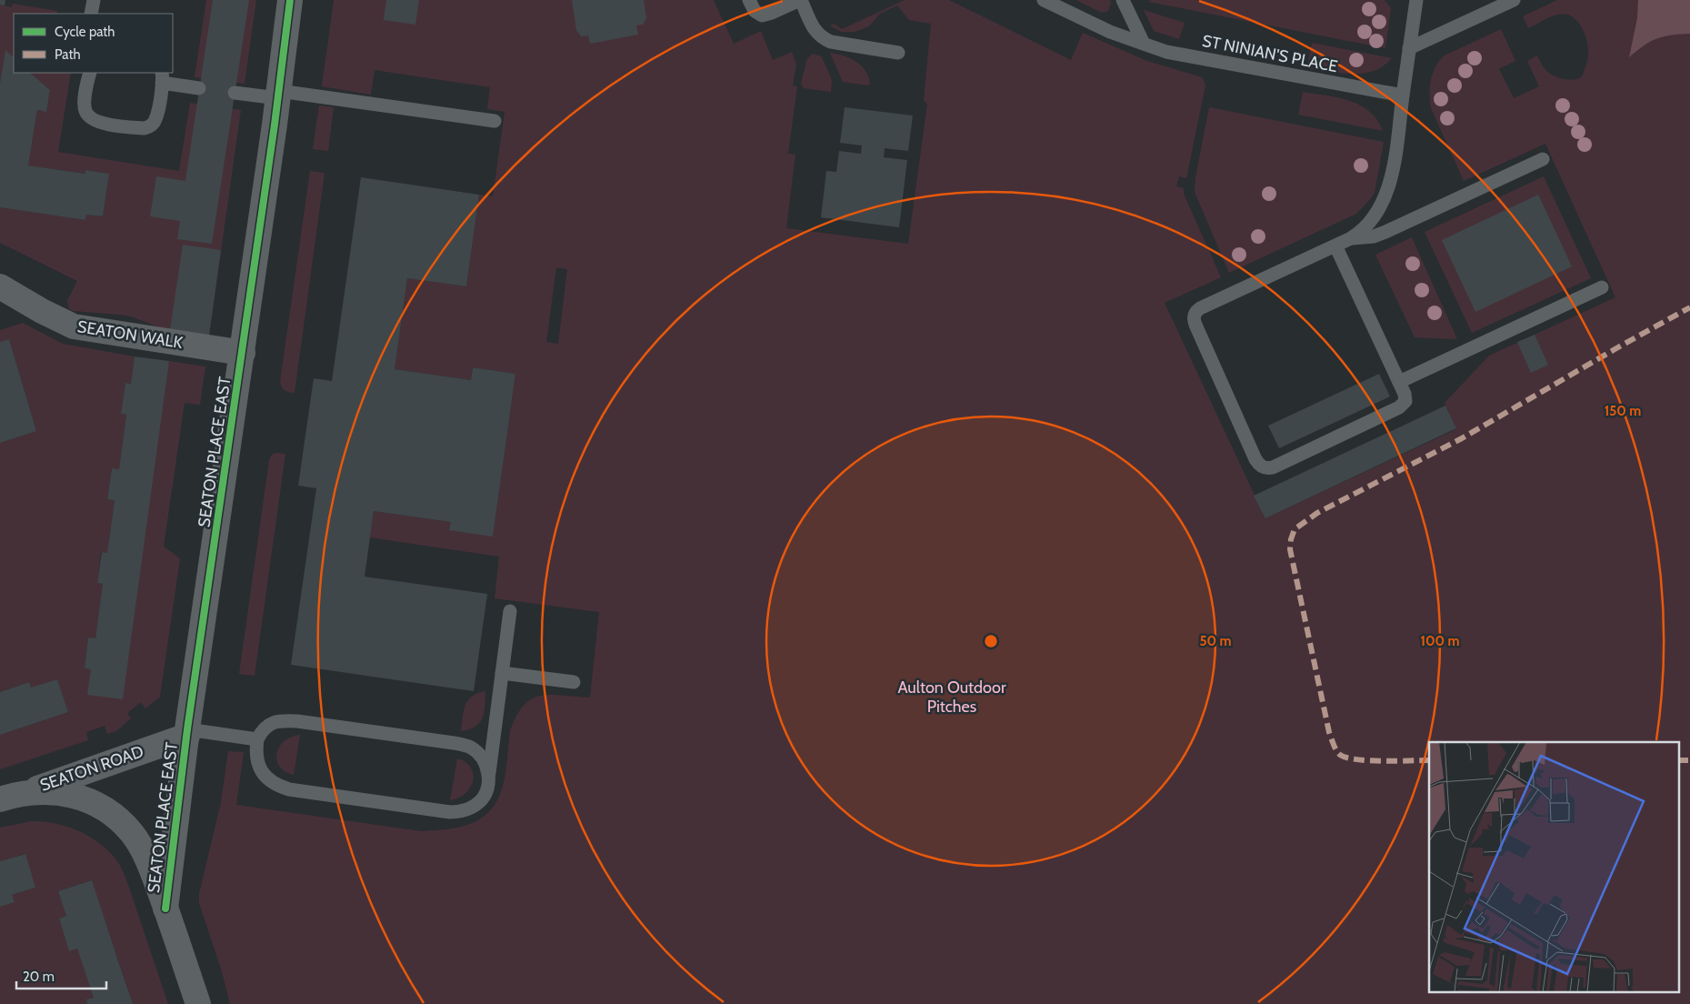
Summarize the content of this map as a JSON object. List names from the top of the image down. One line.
{"streets":{"street":["SEATON WALK","SEATON PLACE EAST","SEATON ROAD"],"lane":["ST NINIAN'S PLACE"]},"crossings":[["SEATON WALK","SEATON PLACE EAST"],["SEATON PLACE EAST","SEATON ROAD"]],"parks":["Aulton Outdoor Pitches"],"legend":["Cycle path","Path"],"scale_bar":"20 m","rings":["150 m","50 m","100 m"]}
